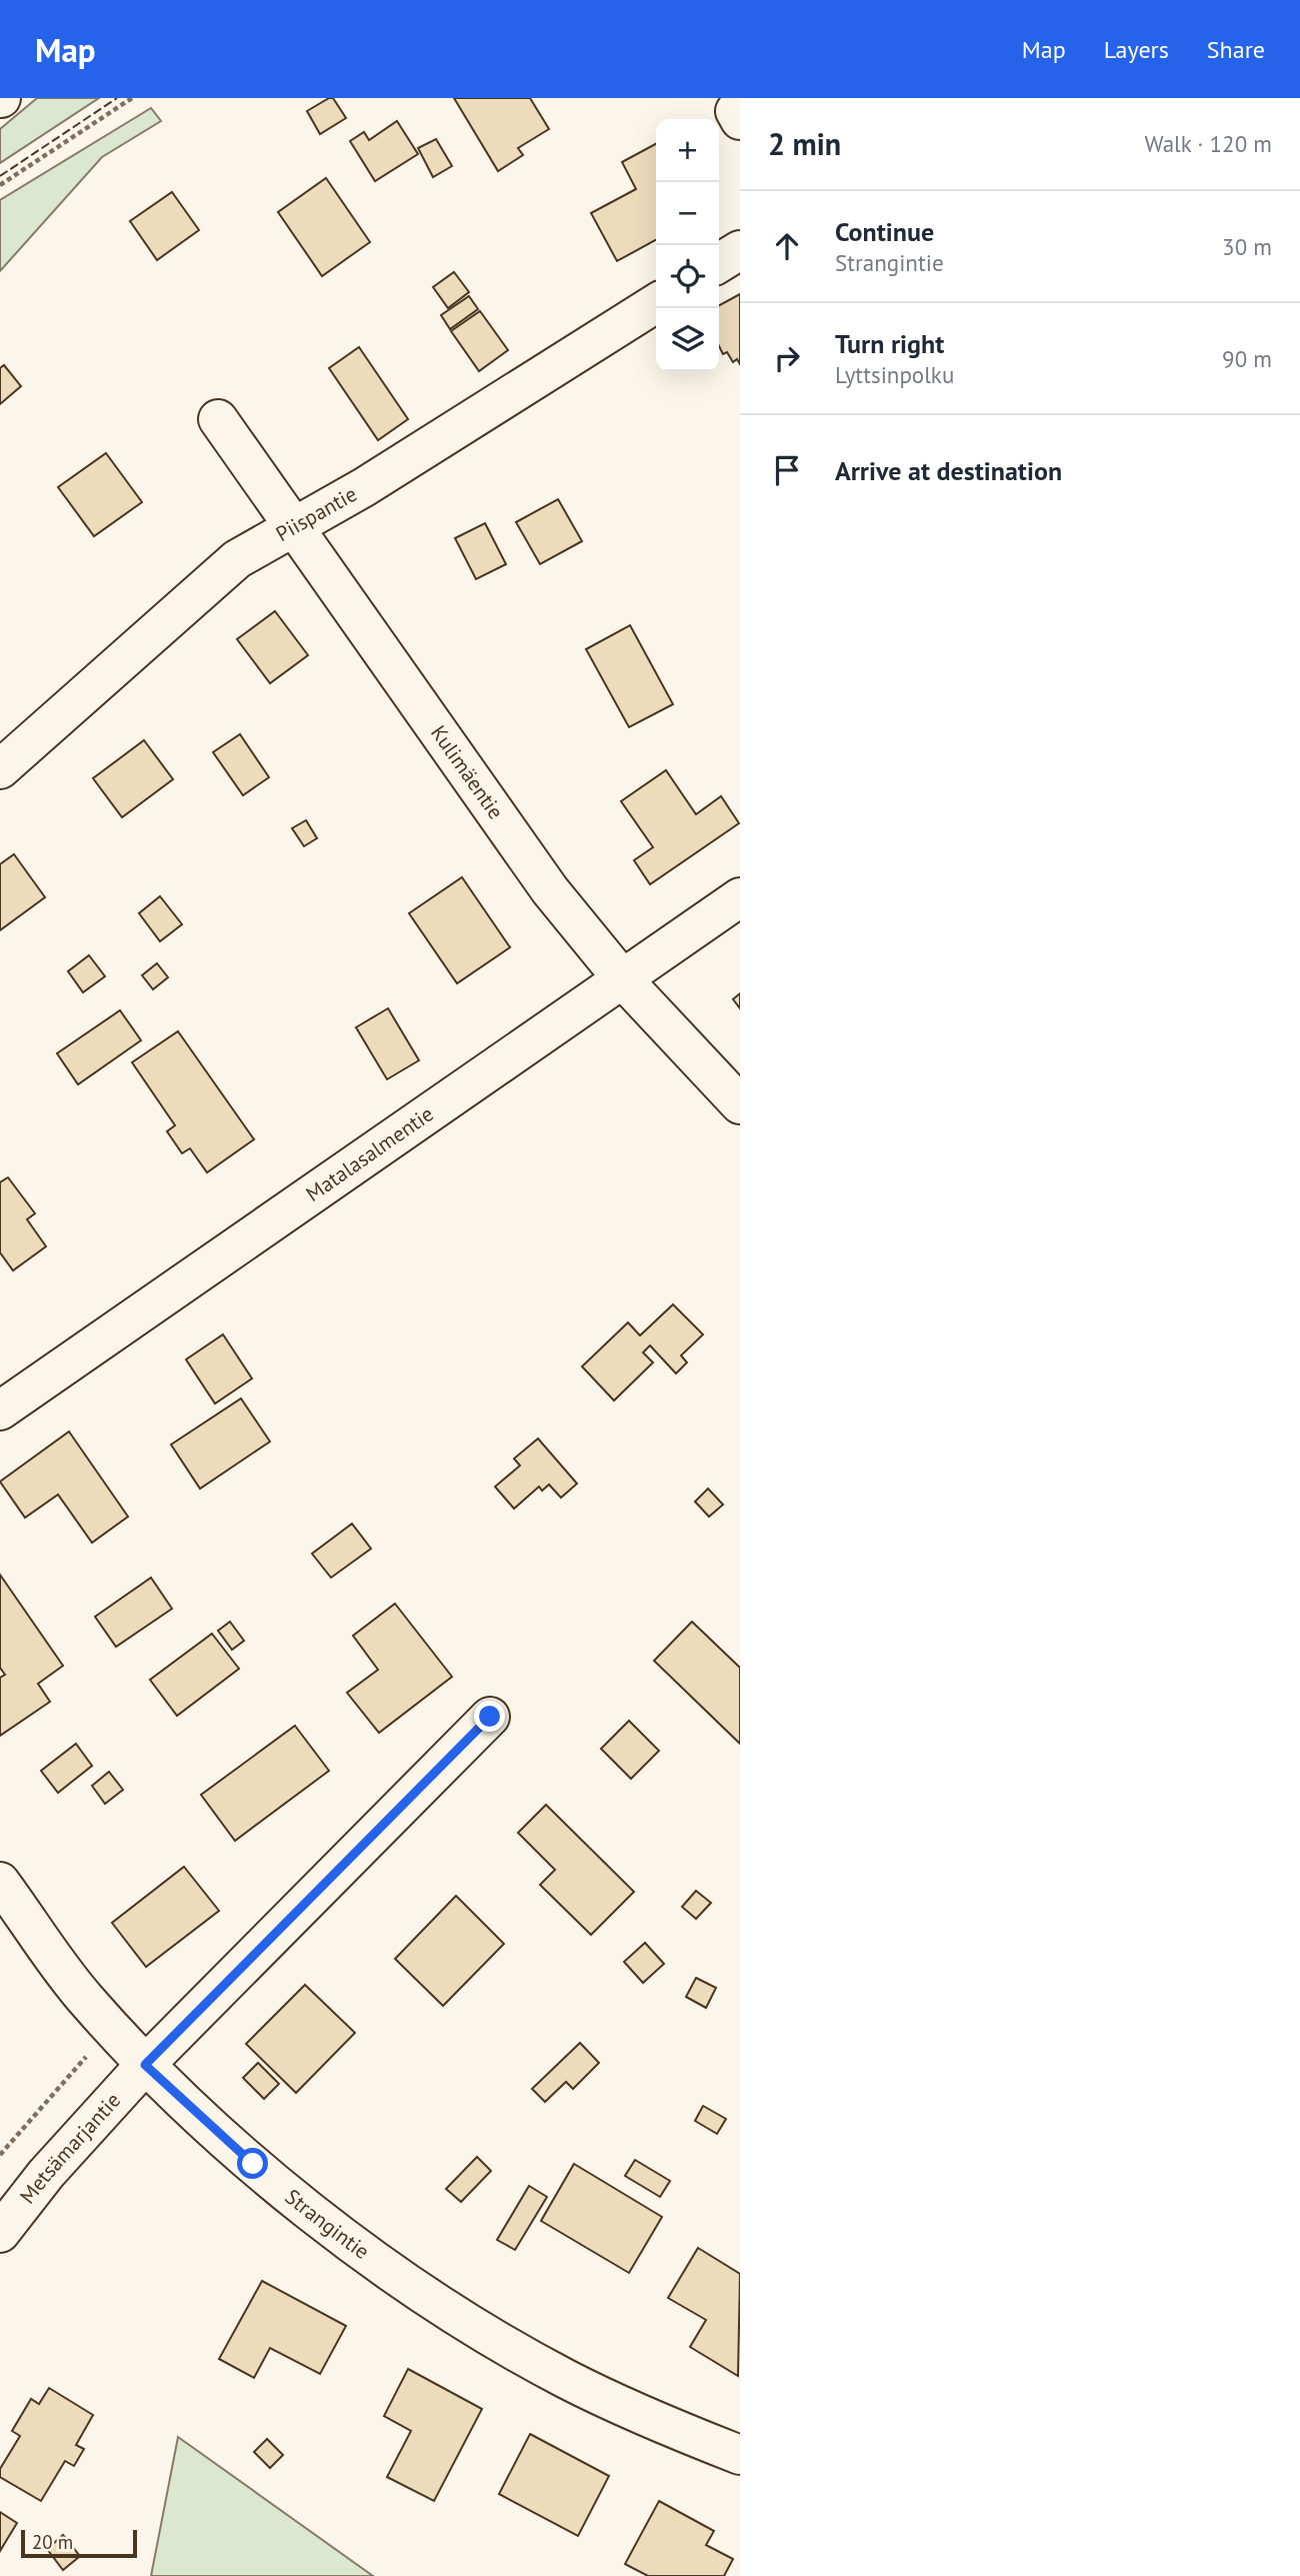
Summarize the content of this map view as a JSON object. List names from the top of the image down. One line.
{"streets":{"street":["Piispantie","Kulimäentie","Matalasalmentie","Metsämarjantie","Strangintie"]},"crossings":[["Piispantie","Kulimäentie"],["Kulimäentie","Matalasalmentie"],["Metsämarjantie","Strangintie"]],"scale_bar":"20 m","page":{"header":"Map","nav":["Map","Layers","Share"],"heading":["2 min","Walk · 120 m"],"map_buttons":["+","−"],"list":[["Continue","Strangintie","30 m"],["Turn right","Lyttsinpolku","90 m"],"Arrive at destination"],"scale":"20 m"}}
